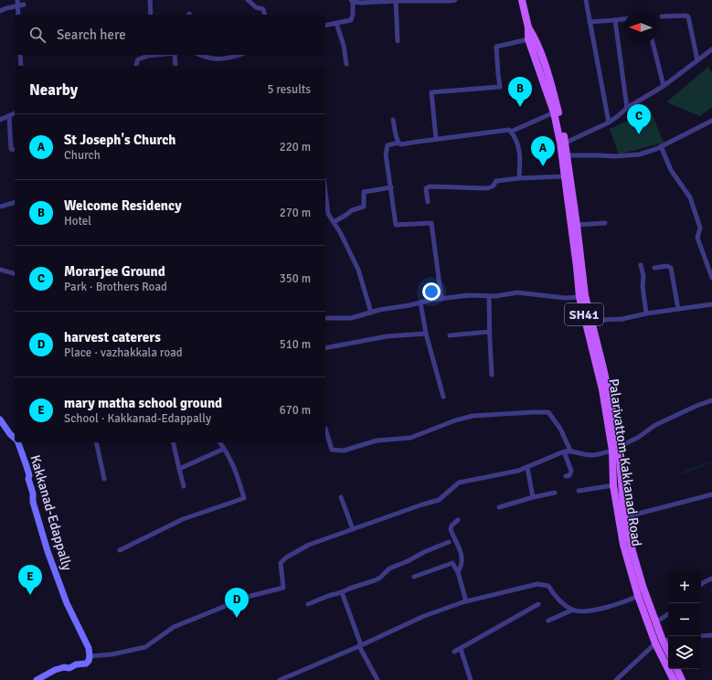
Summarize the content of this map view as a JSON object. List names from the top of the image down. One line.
{"streets":{"main road":["SH41","Palarivattom-Kakkanad Road"],"street":["Kakkanad-Edappally"]},"north":"left","page":{"search":"Search here","heading":["Nearby","5 results"],"pins":["B","C","A","E","D"],"list":[{"mark":"A","name":"St Joseph's Church","note":"Church","value":"220 m"},{"mark":"B","name":"Welcome Residency","note":"Hotel","value":"270 m"},{"mark":"C","name":"Morarjee Ground","note":"Park · Brothers Road","value":"350 m"},{"mark":"D","name":"harvest caterers","note":"Place · vazhakkala road","value":"510 m"},{"mark":"E","name":"mary matha school ground","note":"School · Kakkanad-Edappally","value":"670 m"}],"map_buttons":["+","−"]}}
